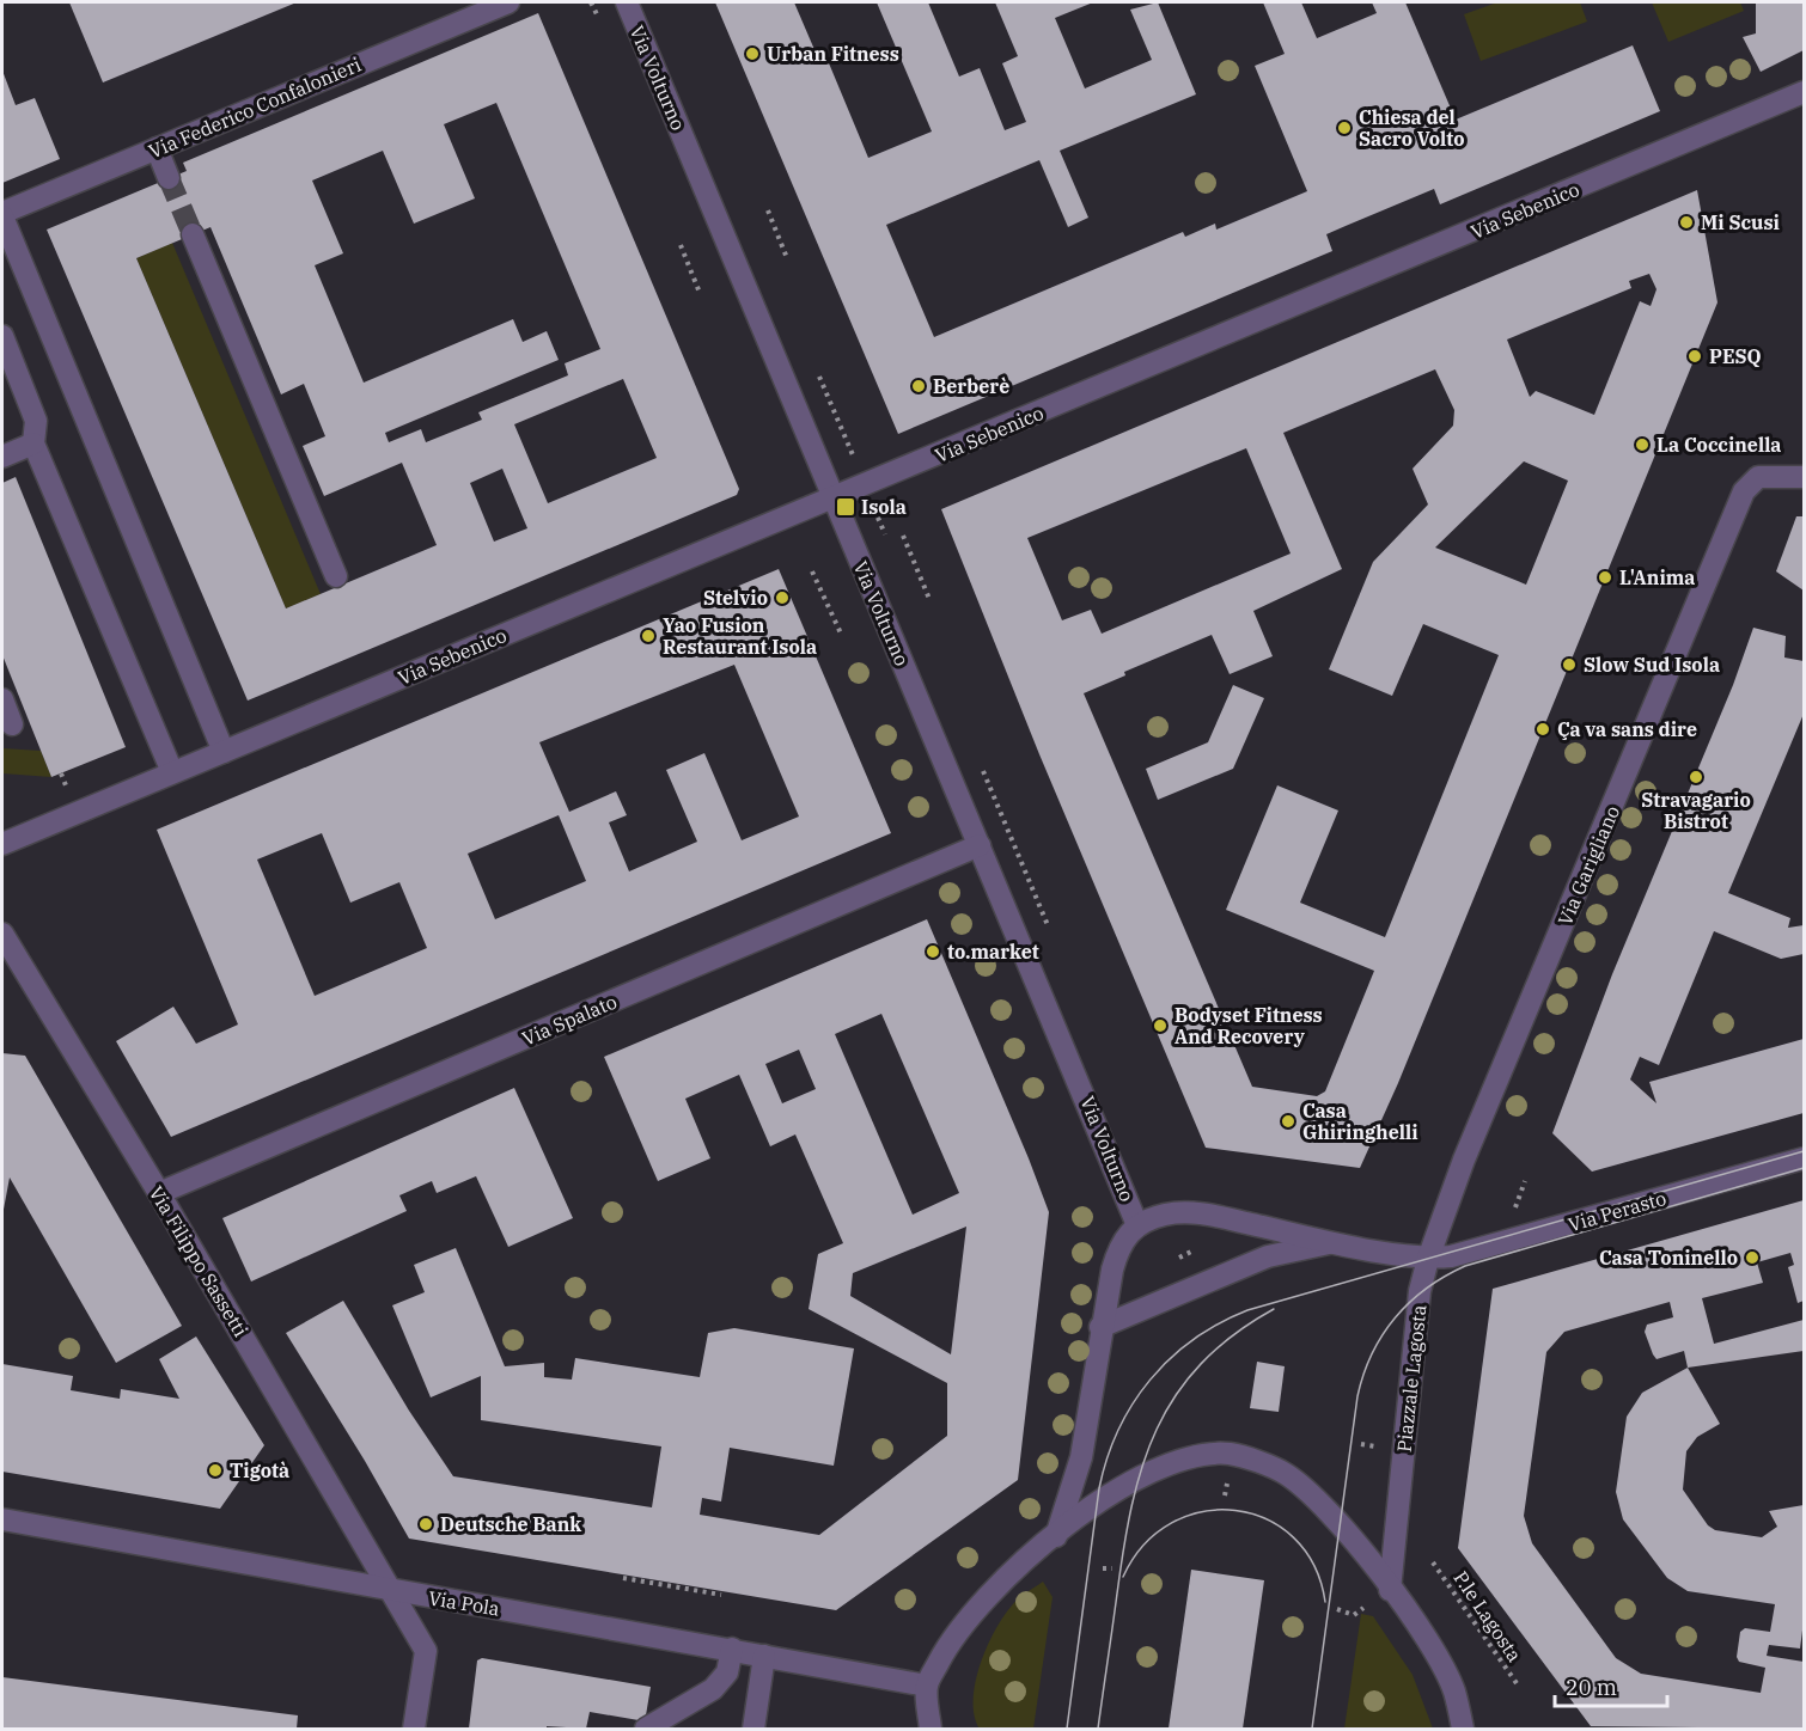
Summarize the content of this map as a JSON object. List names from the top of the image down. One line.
{"streets":{"street":["Via Volturno","Via Federico Confalonieri","Via Sebenico","Via Garigliano","Via Spalato","Via Perasto","Via Filippo Sassetti","Piazzale Lagosta","Via Pola"],"path":["P.le Lagosta"]},"crossings":[["Via Volturno","Via Sebenico"],["Via Volturno","Via Spalato"],["Via Garigliano","Via Perasto"],["Via Garigliano","Piazzale Lagosta"],["Via Spalato","Via Filippo Sassetti"],["Via Perasto","Piazzale Lagosta"],["Via Filippo Sassetti","Via Pola"]],"places":{"other":["Urban Fitness","Chiesa del Sacro Volto","Mi Scusi","PESQ","Berberè","La Coccinella","L'Anima","Stelvio","Yao Fusion Restaurant Isola","Slow Sud Isola","Ça va sans dire","Stravagario Bistrot","to.market","Bodyset Fitness And Recovery","Casa Ghiringhelli","Casa Toninello","Tigotà","Deutsche Bank"],"transit":["Isola"]},"scale_bar":"20 m"}
